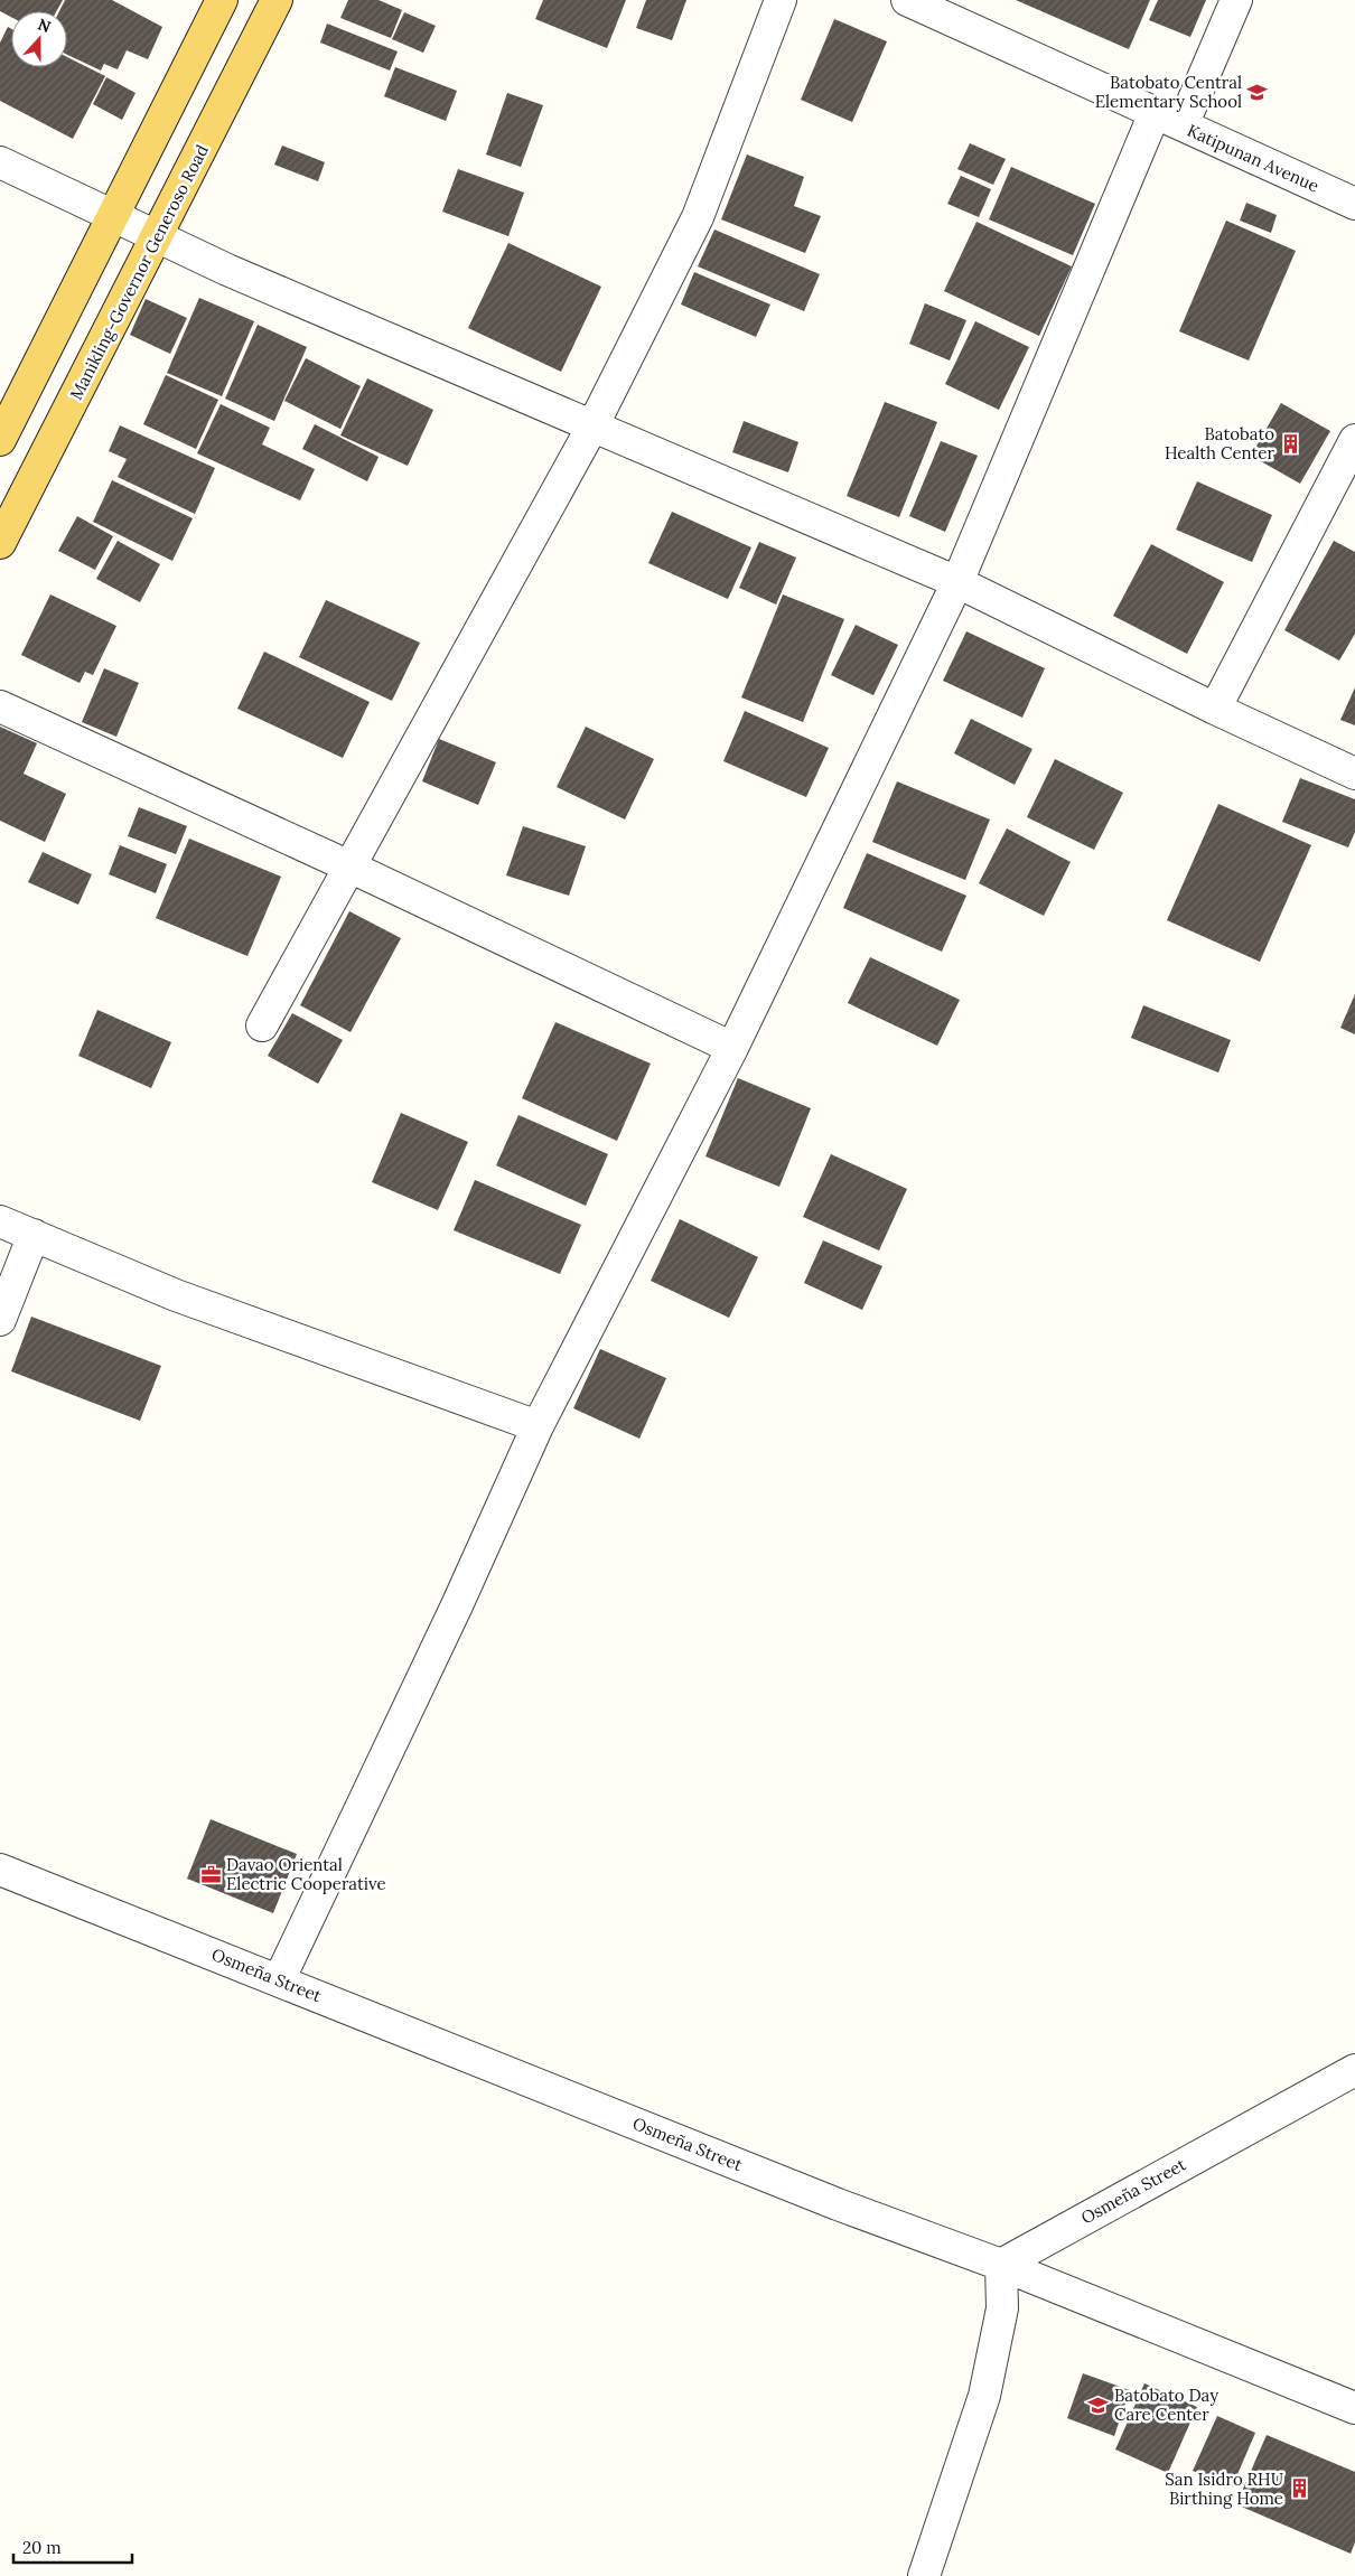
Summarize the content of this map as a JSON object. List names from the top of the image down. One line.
{"streets":{"main road":["Manikling-Governor Generoso Road"],"street":["Katipunan Avenue","Osmeña Street"]},"places":{"school or university":["Batobato Central Elementary School","Batobato Day Care Center"],"building":["Batobato Health Center","San Isidro RHU Birthing Home"],"office":["Davao Oriental Electric Cooperative"]},"scale_bar":"20 m","north":"top"}
